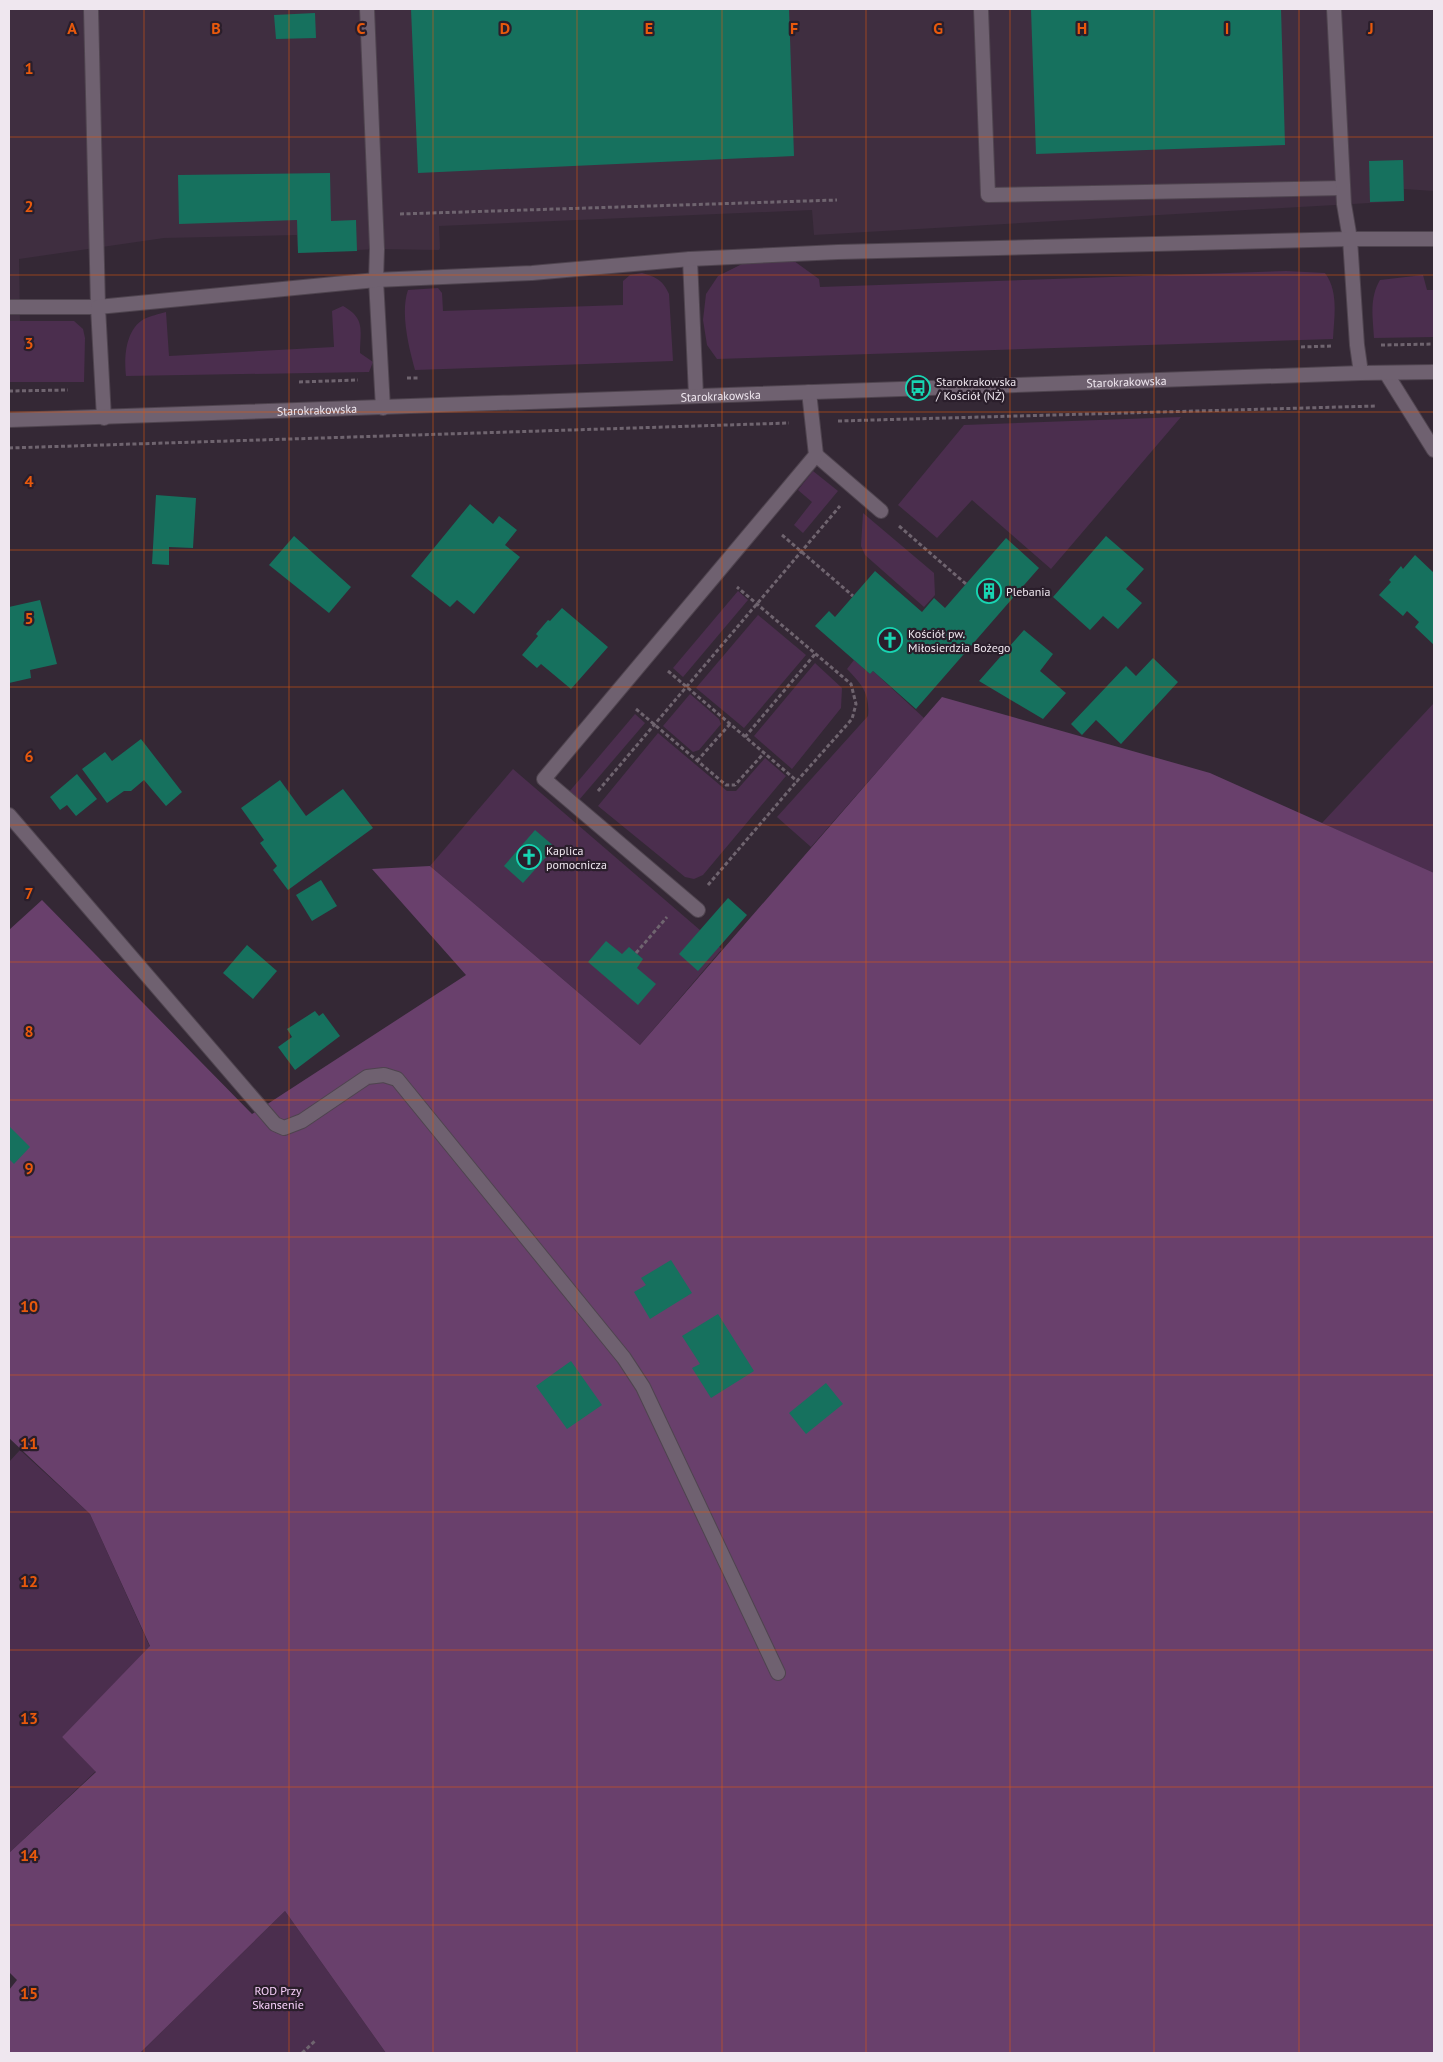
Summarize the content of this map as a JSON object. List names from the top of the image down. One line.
{"streets":{"street":["Starokrakowska"]},"parks":["ROD Przy Skansenie"],"places":{"bus stop":["Starokrakowska / Kościół (NŻ)"],"building":["Plebania"],"church":["Kościół pw. Miłosierdzia Bożego","Kaplica pomocnicza"]},"grid":{"columns":["A","B","C","D","E","F","G","H","I","J"],"rows":["1","2","3","4","5","6","7","8","9","10","11","12","13","14","15"]}}
